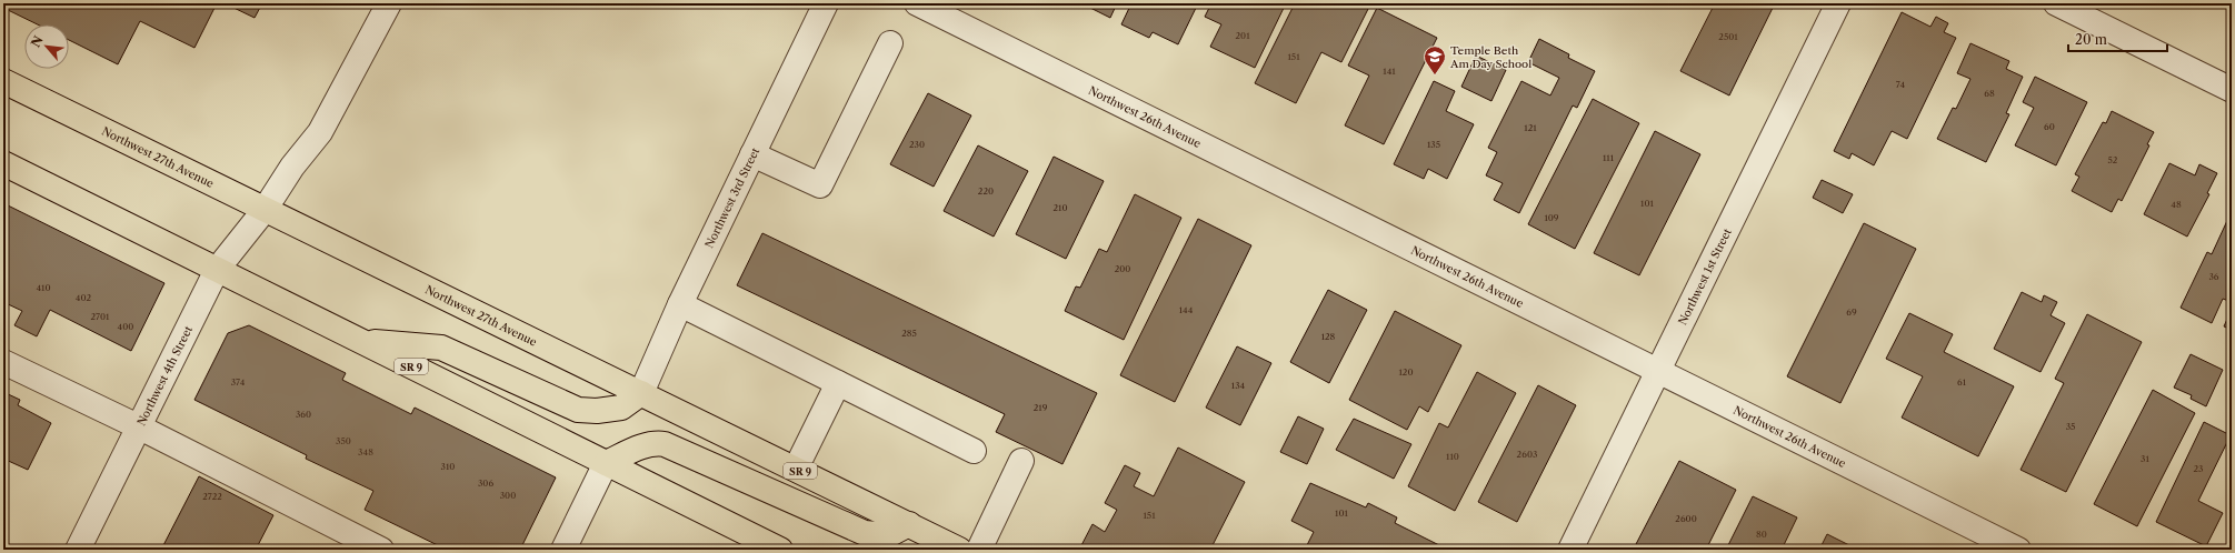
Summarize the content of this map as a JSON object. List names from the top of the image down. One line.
{"streets":{"highway":["Northwest 27th Avenue","SR 9"],"street":["Northwest 26th Avenue","Northwest 3rd Street","Northwest 1st Street","Northwest 4th Street"]},"crossings":[["Northwest 26th Avenue","Northwest 1st Street"],["Northwest 27th Avenue","Northwest 3rd Street"],["Northwest 27th Avenue","Northwest 4th Street"],["SR 9","Northwest 4th Street"]],"places":{"school or university":["Temple Beth Am Day School"]},"house_numbers":["201","2501","151","141","74","68","60","121","230","135","111","52","220","101","48","210","109","200","36","410","402","144","69","2701","400","285","128","120","374","61","134","219","360","35","350","348","2603","110","31","310","23","306","300","2722","101","151","2600","80"],"scale_bar":"20 m","north":"top left"}
